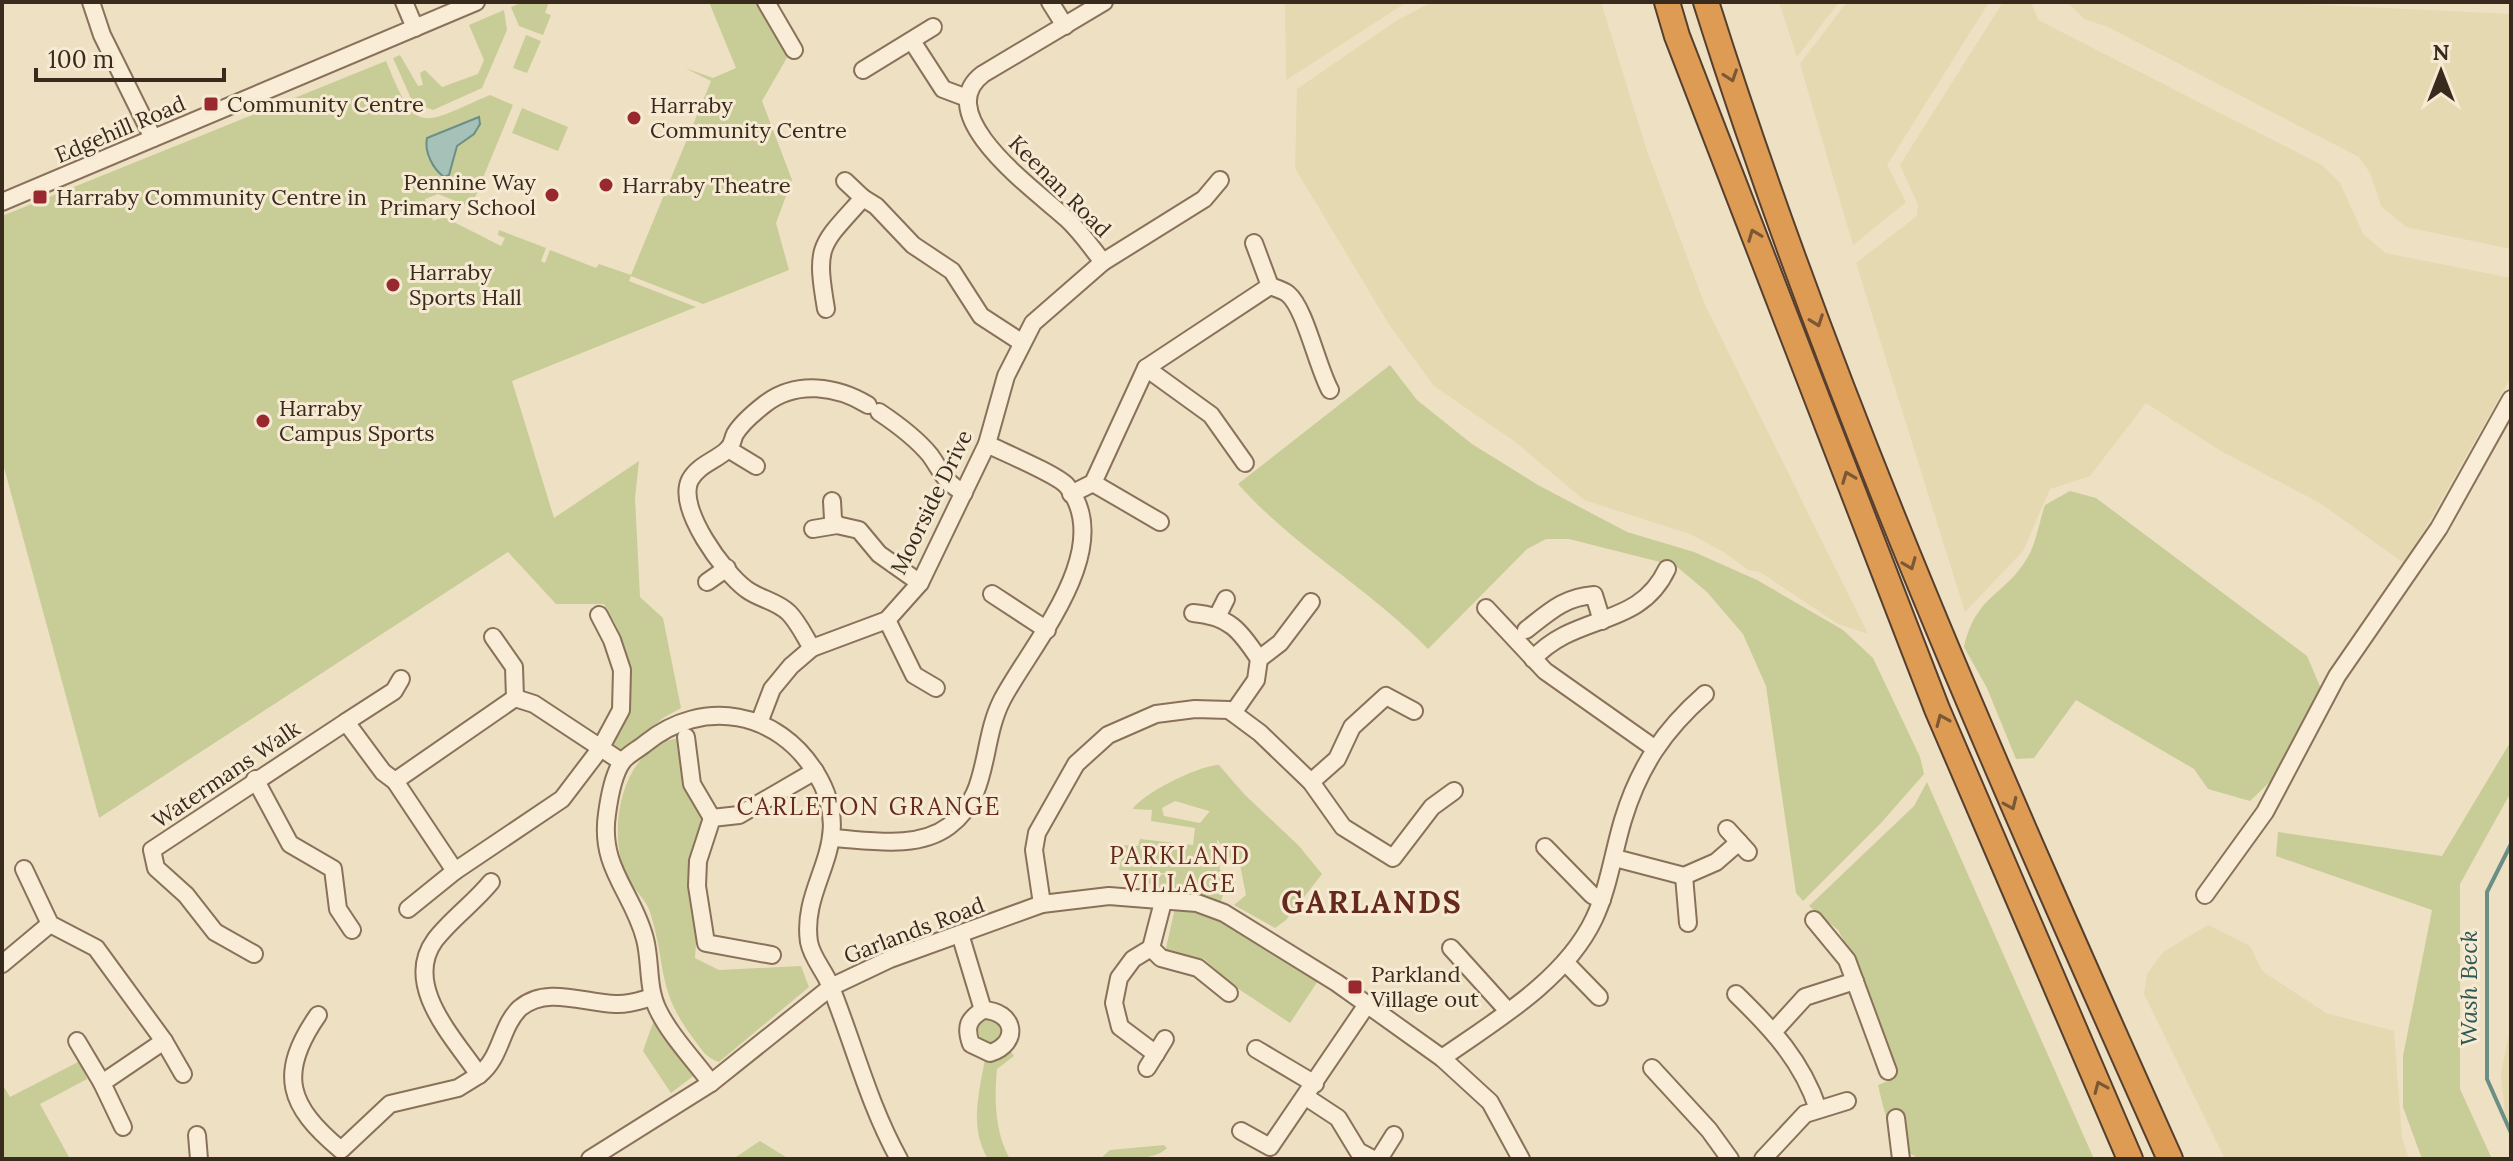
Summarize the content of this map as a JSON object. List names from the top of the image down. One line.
{"streets":{"street":["Edgehill Road","Keenan Road","Moorside Drive","Watermans Walk","Garlands Road"]},"crossings":[["Keenan Road","Moorside Drive"]],"districts":["CARLETON GRANGE","PARKLAND VILLAGE","GARLANDS"],"water":["Wash Beck"],"places":{"transit":["Community Centre","Harraby Community Centre in","Parkland Village out"],"other":["Harraby Community Centre","Harraby Theatre","Pennine Way Primary School","Harraby Sports Hall","Harraby Campus Sports"]},"scale_bar":"100 m","north":"top"}
